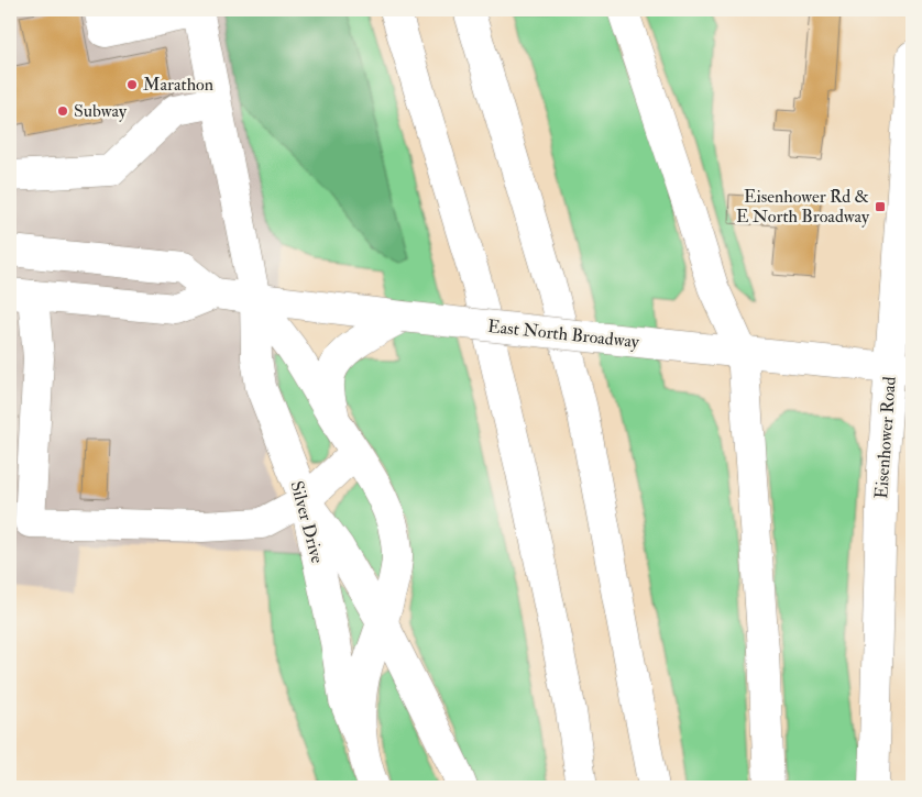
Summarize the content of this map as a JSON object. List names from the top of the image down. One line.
{"streets":{"main road":["East North Broadway","Eisenhower Road","Silver Drive"]},"crossings":[["East North Broadway","Eisenhower Road"],["East North Broadway","Silver Drive"]],"places":{"other":["Marathon","Subway"],"transit":["Eisenhower Rd & E North Broadway"]}}
